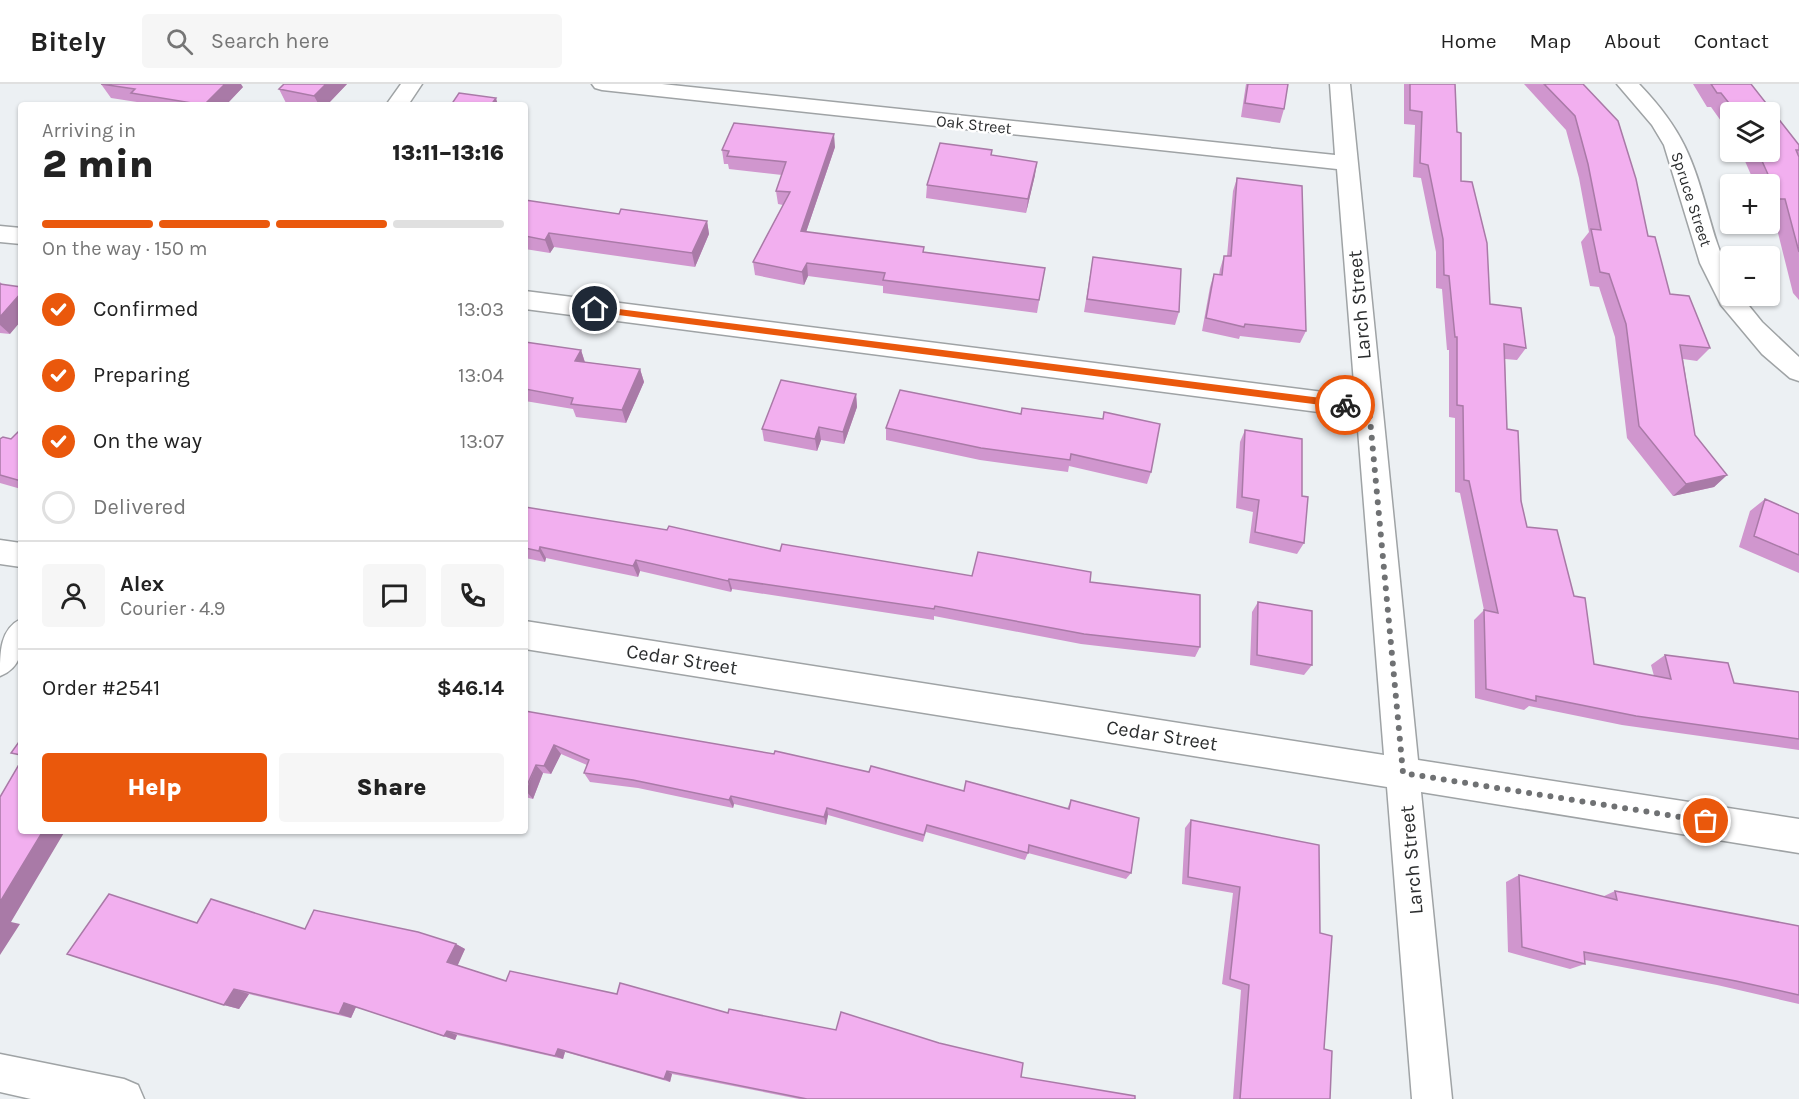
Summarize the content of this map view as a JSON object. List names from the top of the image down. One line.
{"streets":{"street":["Oak Street","Spruce Street","Larch Street","Cedar Street"]},"crossings":[["Oak Street","Larch Street"],["Larch Street","Cedar Street"]],"page":{"header":"Bitely","search":"Search here","nav":["Home","Map","About","Contact"],"map_buttons":["+","−"],"heading":["2 min","Arriving in","13:11–13:16"],"panel":["Alex","Courier · 4.9","Order #2541","$46.14"],"bar":"On the way · 150 m","list":[["Confirmed","13:03"],["Preparing","13:04"],["On the way","13:07"],"Delivered"],"buttons":["Help","Share"]}}
